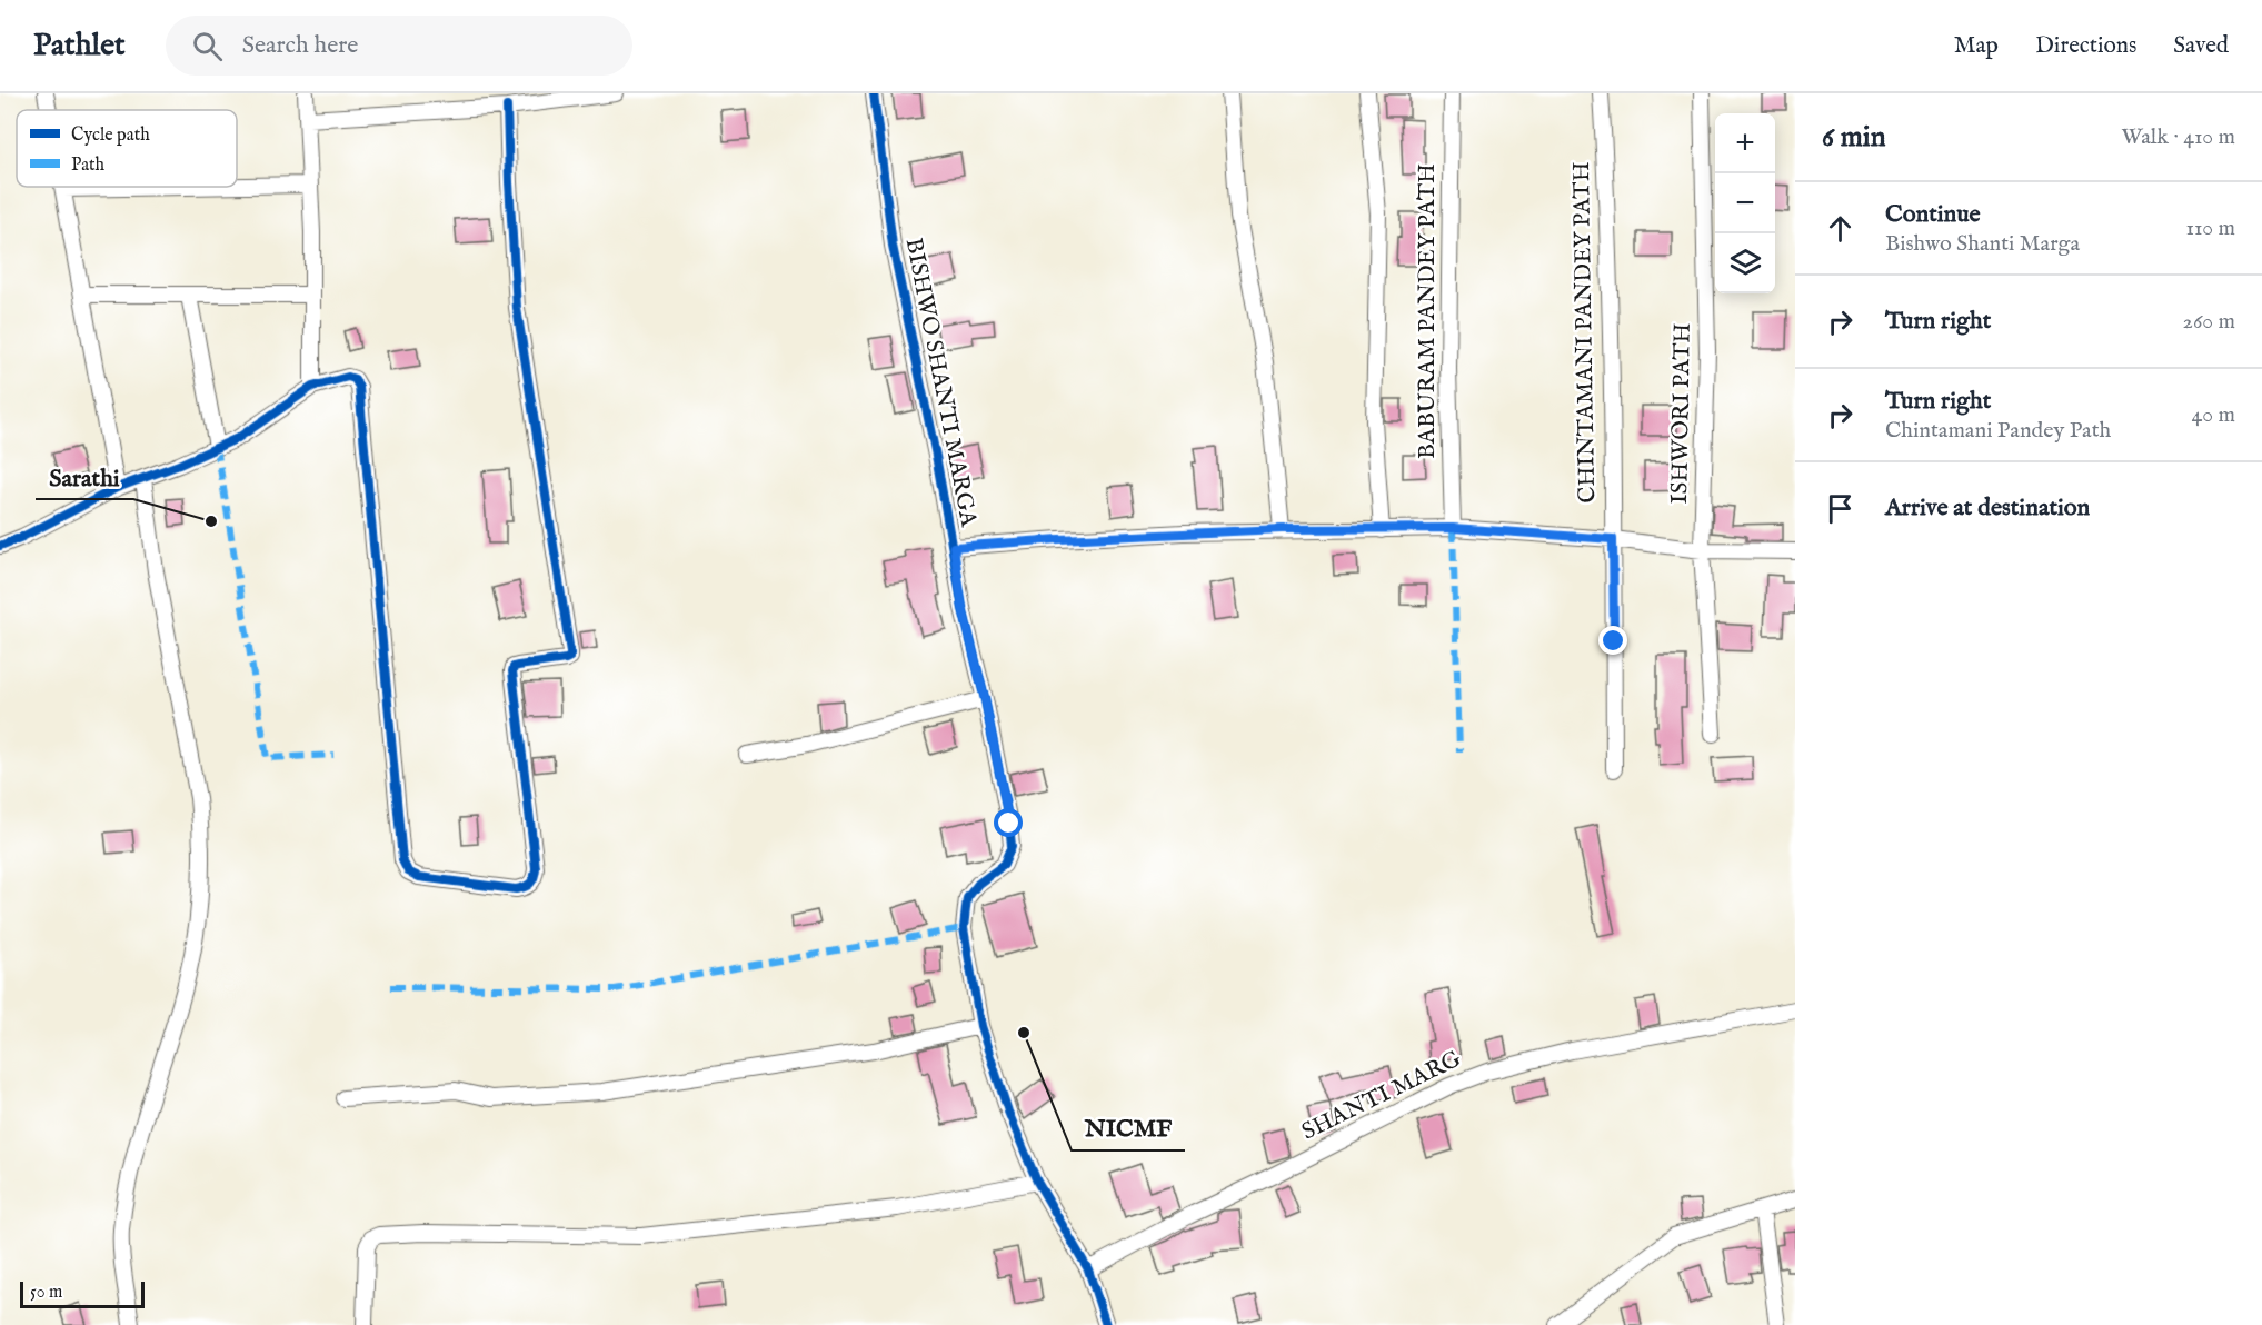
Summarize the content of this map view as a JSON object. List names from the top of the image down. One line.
{"streets":{"street":["BABURAM PANDEY PATH","CHINTAMANI PANDEY PATH","BISHWO SHANTI MARGA","ISHWORI PATH","SHANTI MARG"]},"crossings":[["BISHWO SHANTI MARGA","SHANTI MARG"]],"places":["Sarathi","NICMF"],"legend":["Cycle path","Path"],"scale_bar":"50 m","page":{"header":"Pathlet","search":"Search here","nav":["Map","Directions","Saved"],"heading":["6 min","Walk · 410 m"],"map_buttons":["+","−"],"list":[["Continue","Bishwo Shanti Marga","110 m"],["Turn right","260 m"],["Turn right","Chintamani Pandey Path","40 m"],"Arrive at destination"],"scale":"50 m"}}
